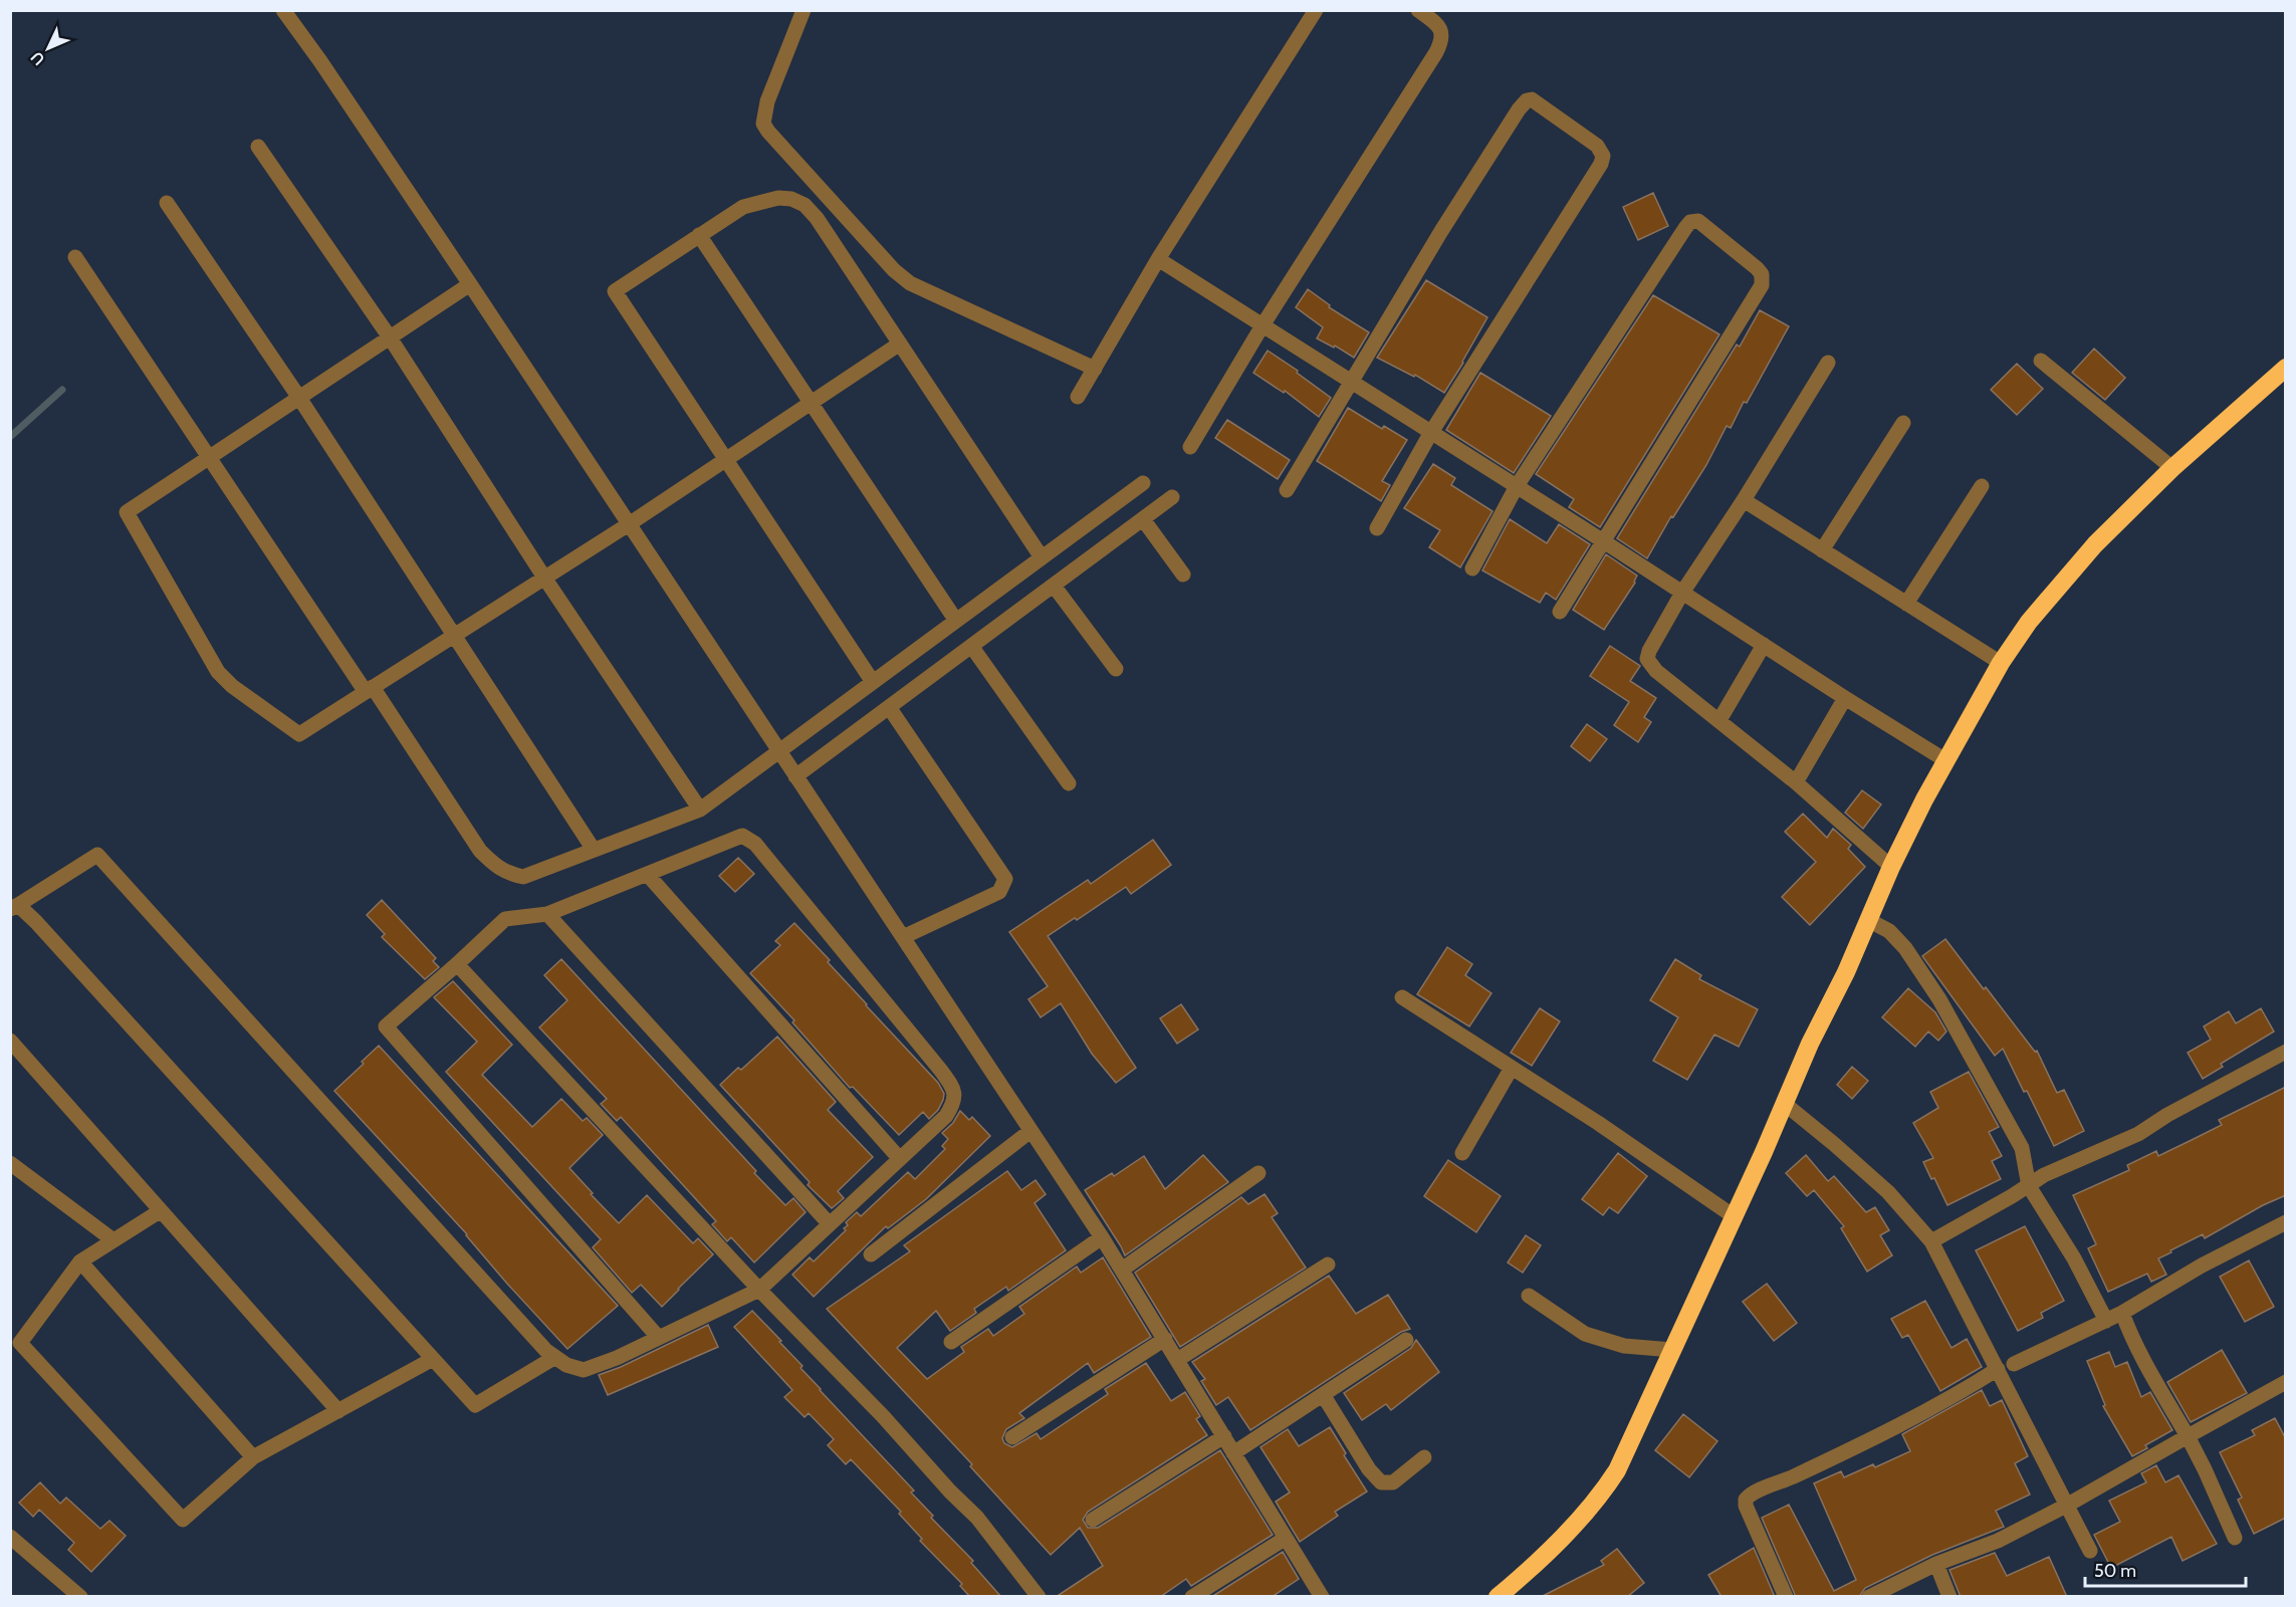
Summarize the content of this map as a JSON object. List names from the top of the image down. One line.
{"scale_bar":"50 m","north":"bottom left"}
